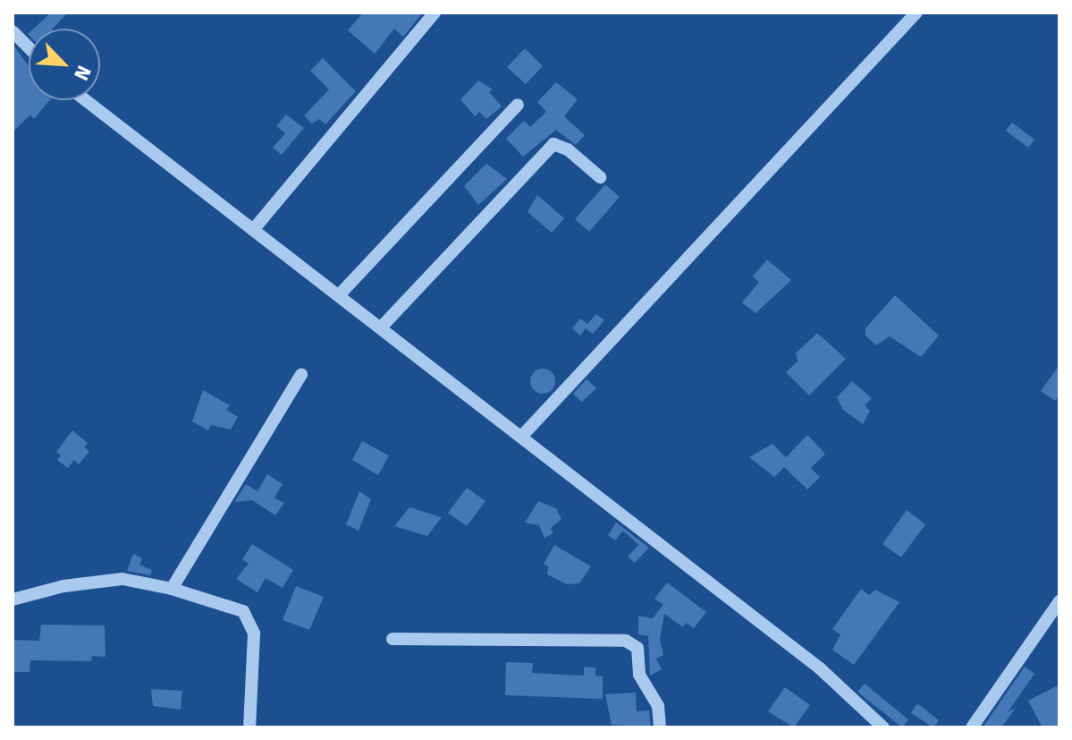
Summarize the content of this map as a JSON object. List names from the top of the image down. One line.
{"north":"bottom right"}
